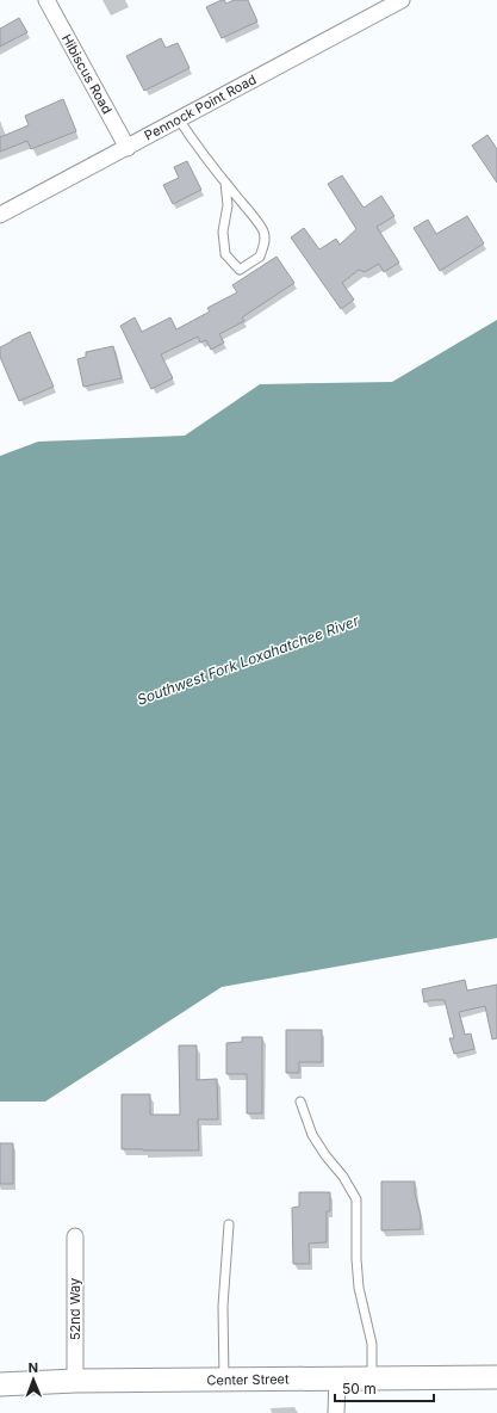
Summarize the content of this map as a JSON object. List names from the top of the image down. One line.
{"streets":{"street":["Hibiscus Road","Pennock Point Road","52nd Way","Center Street"]},"crossings":[["Hibiscus Road","Pennock Point Road"],["52nd Way","Center Street"]],"water":["Southwest Fork Loxahatchee River"],"scale_bar":"50 m","north":"top"}
